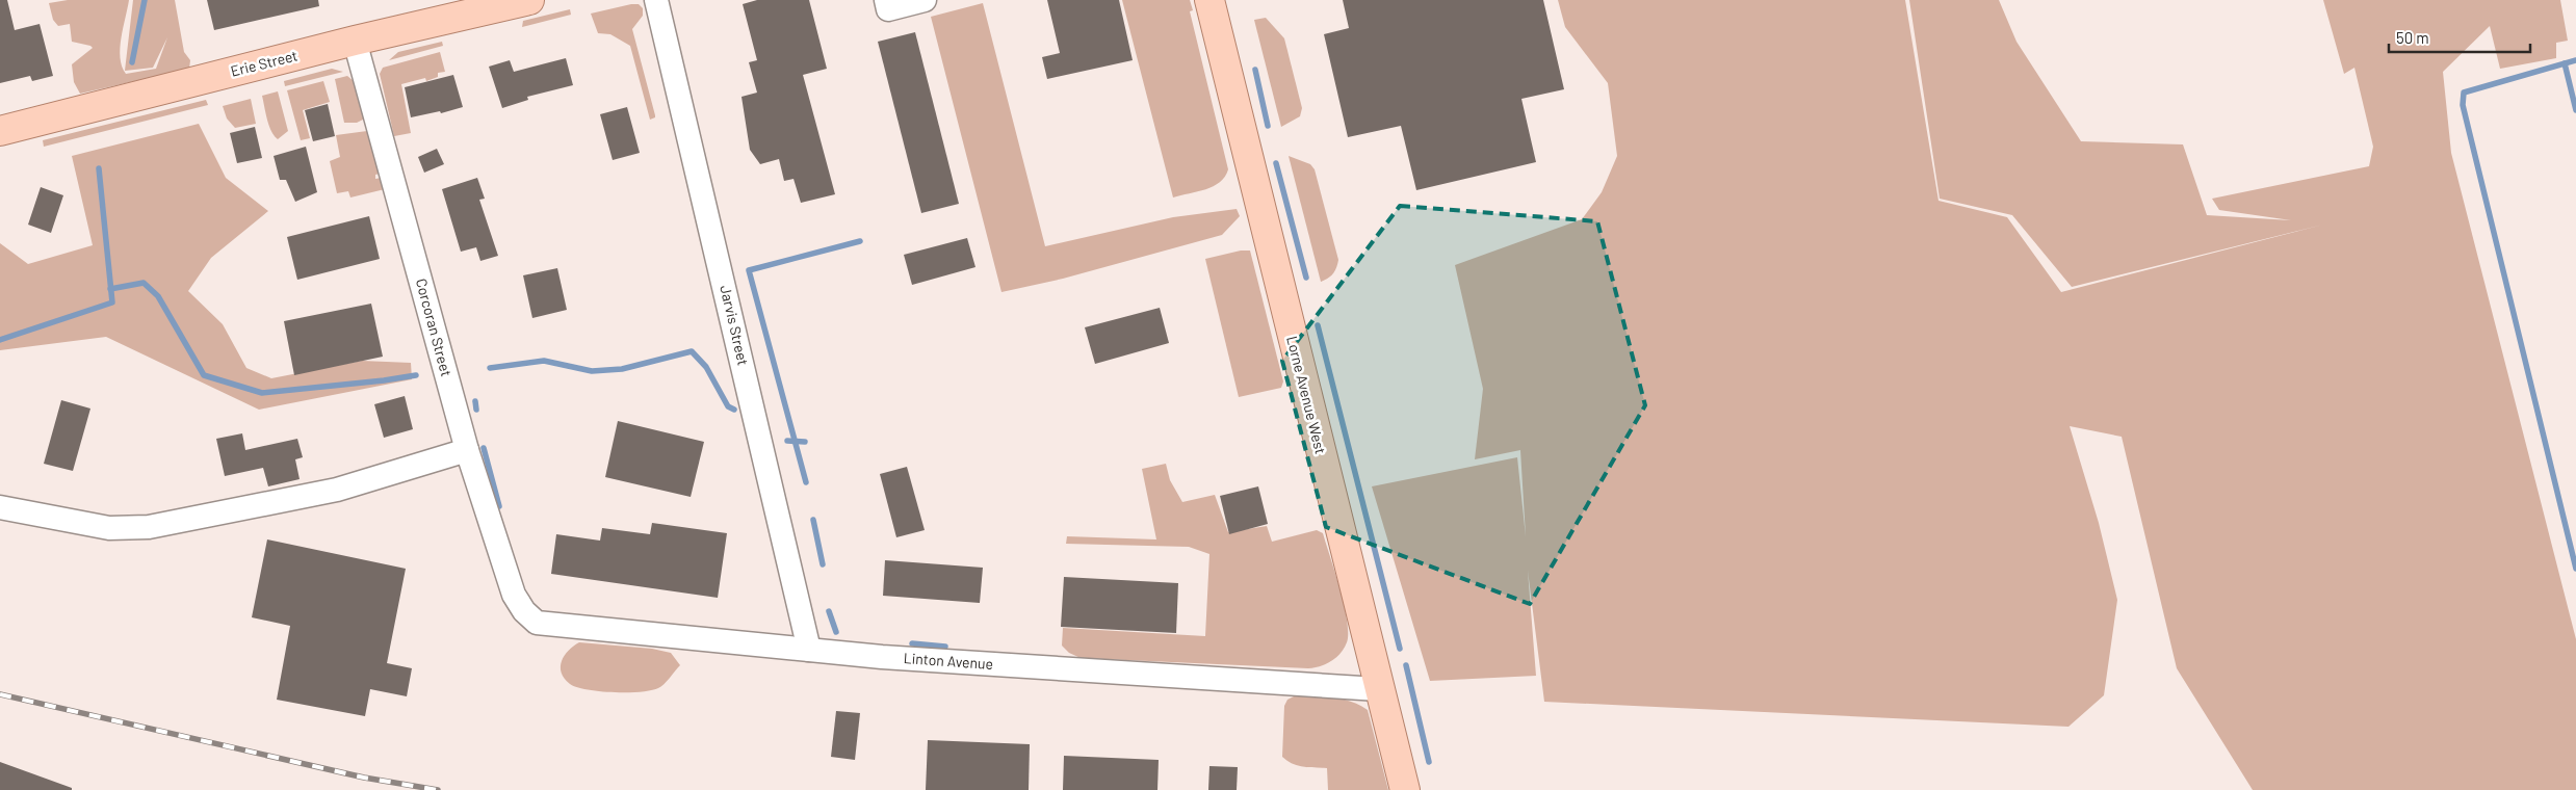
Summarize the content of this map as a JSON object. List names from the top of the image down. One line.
{"streets":{"main road":["Erie Street","Lorne Avenue West"],"street":["Jarvis Street","Corcoran Street","Linton Avenue"]},"crossings":[["Erie Street","Corcoran Street"],["Jarvis Street","Linton Avenue"],["Corcoran Street","Linton Avenue"],["Lorne Avenue West","Linton Avenue"]],"scale_bar":"50 m"}
